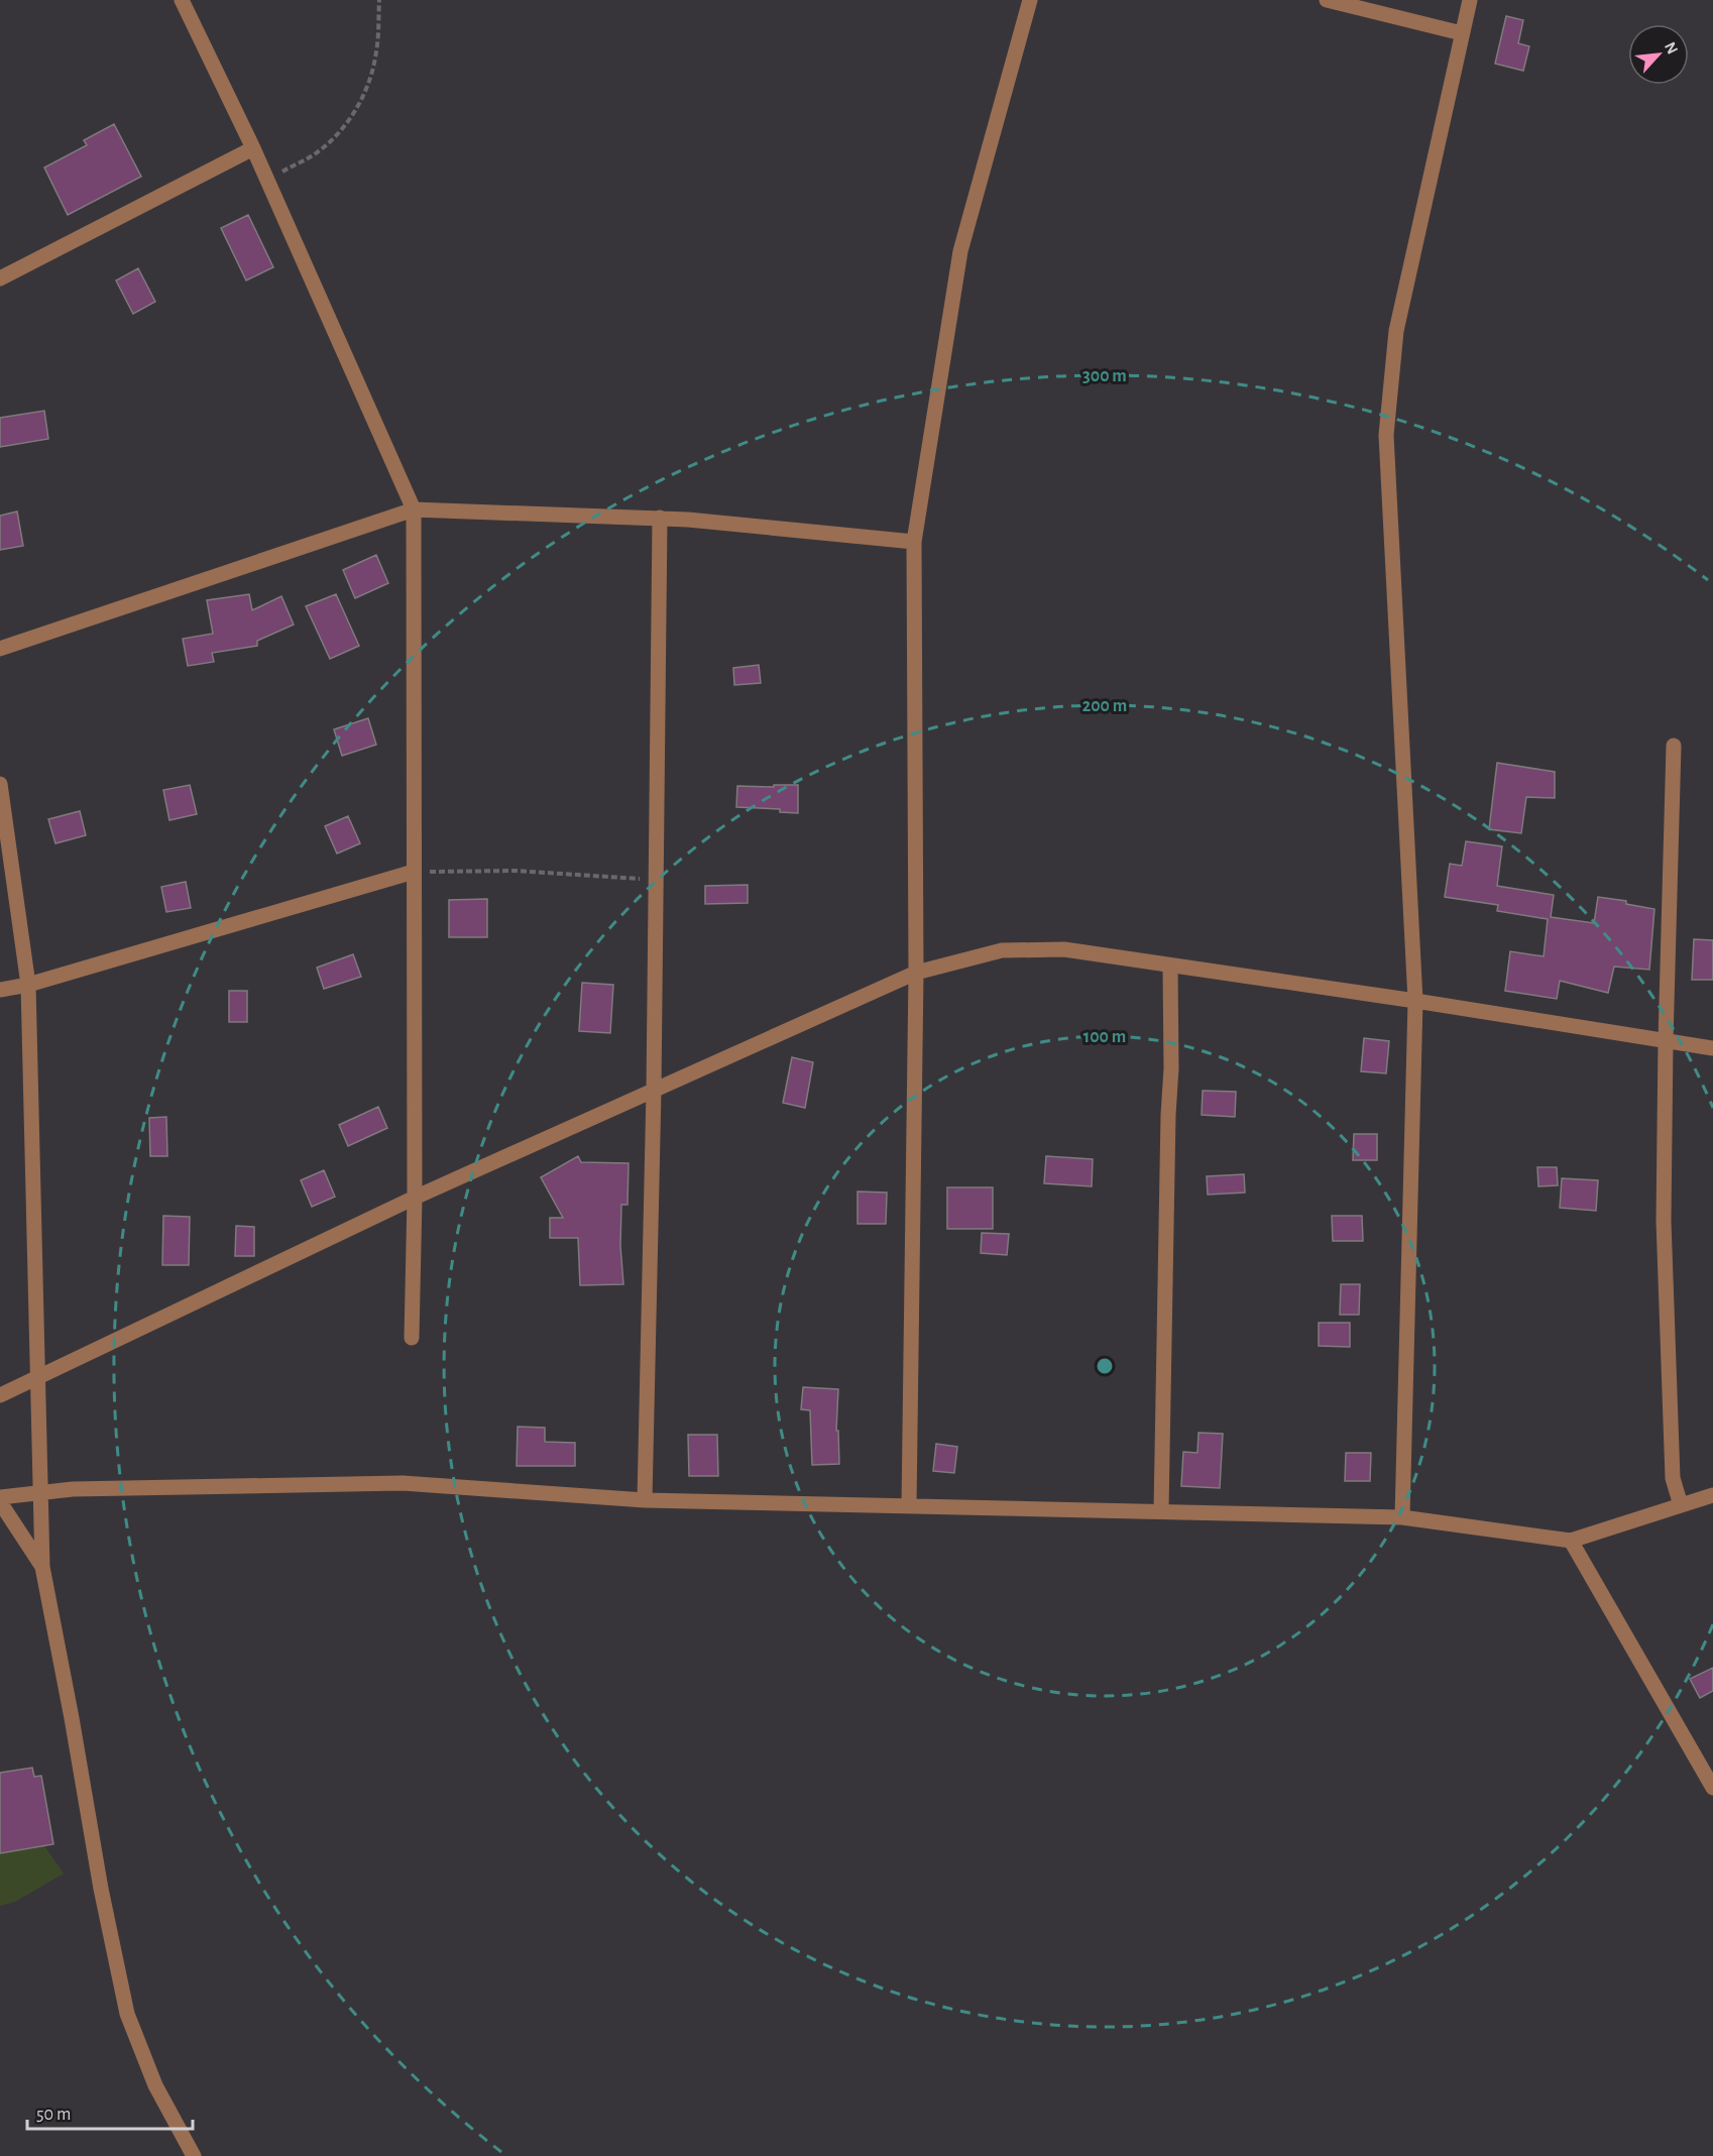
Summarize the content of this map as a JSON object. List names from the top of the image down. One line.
{"scale_bar":"50 m","north":"top right","rings":["300 m","200 m","100 m"]}
